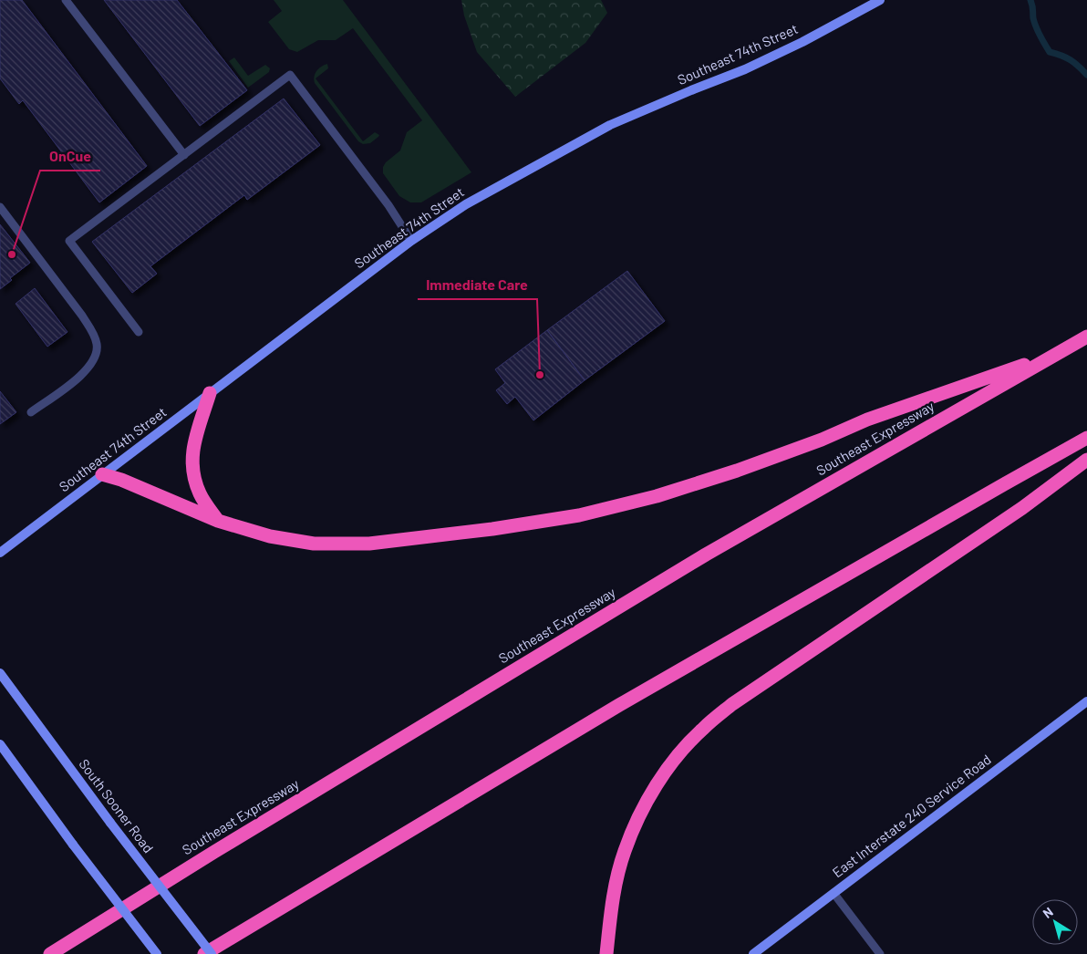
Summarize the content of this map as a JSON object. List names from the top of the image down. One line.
{"streets":{"highway":["Southeast Expressway"],"main road":["Southeast 74th Street","South Sooner Road","East Interstate 240 Service Road"]},"places":["OnCue","Immediate Care"],"north":"top left"}
